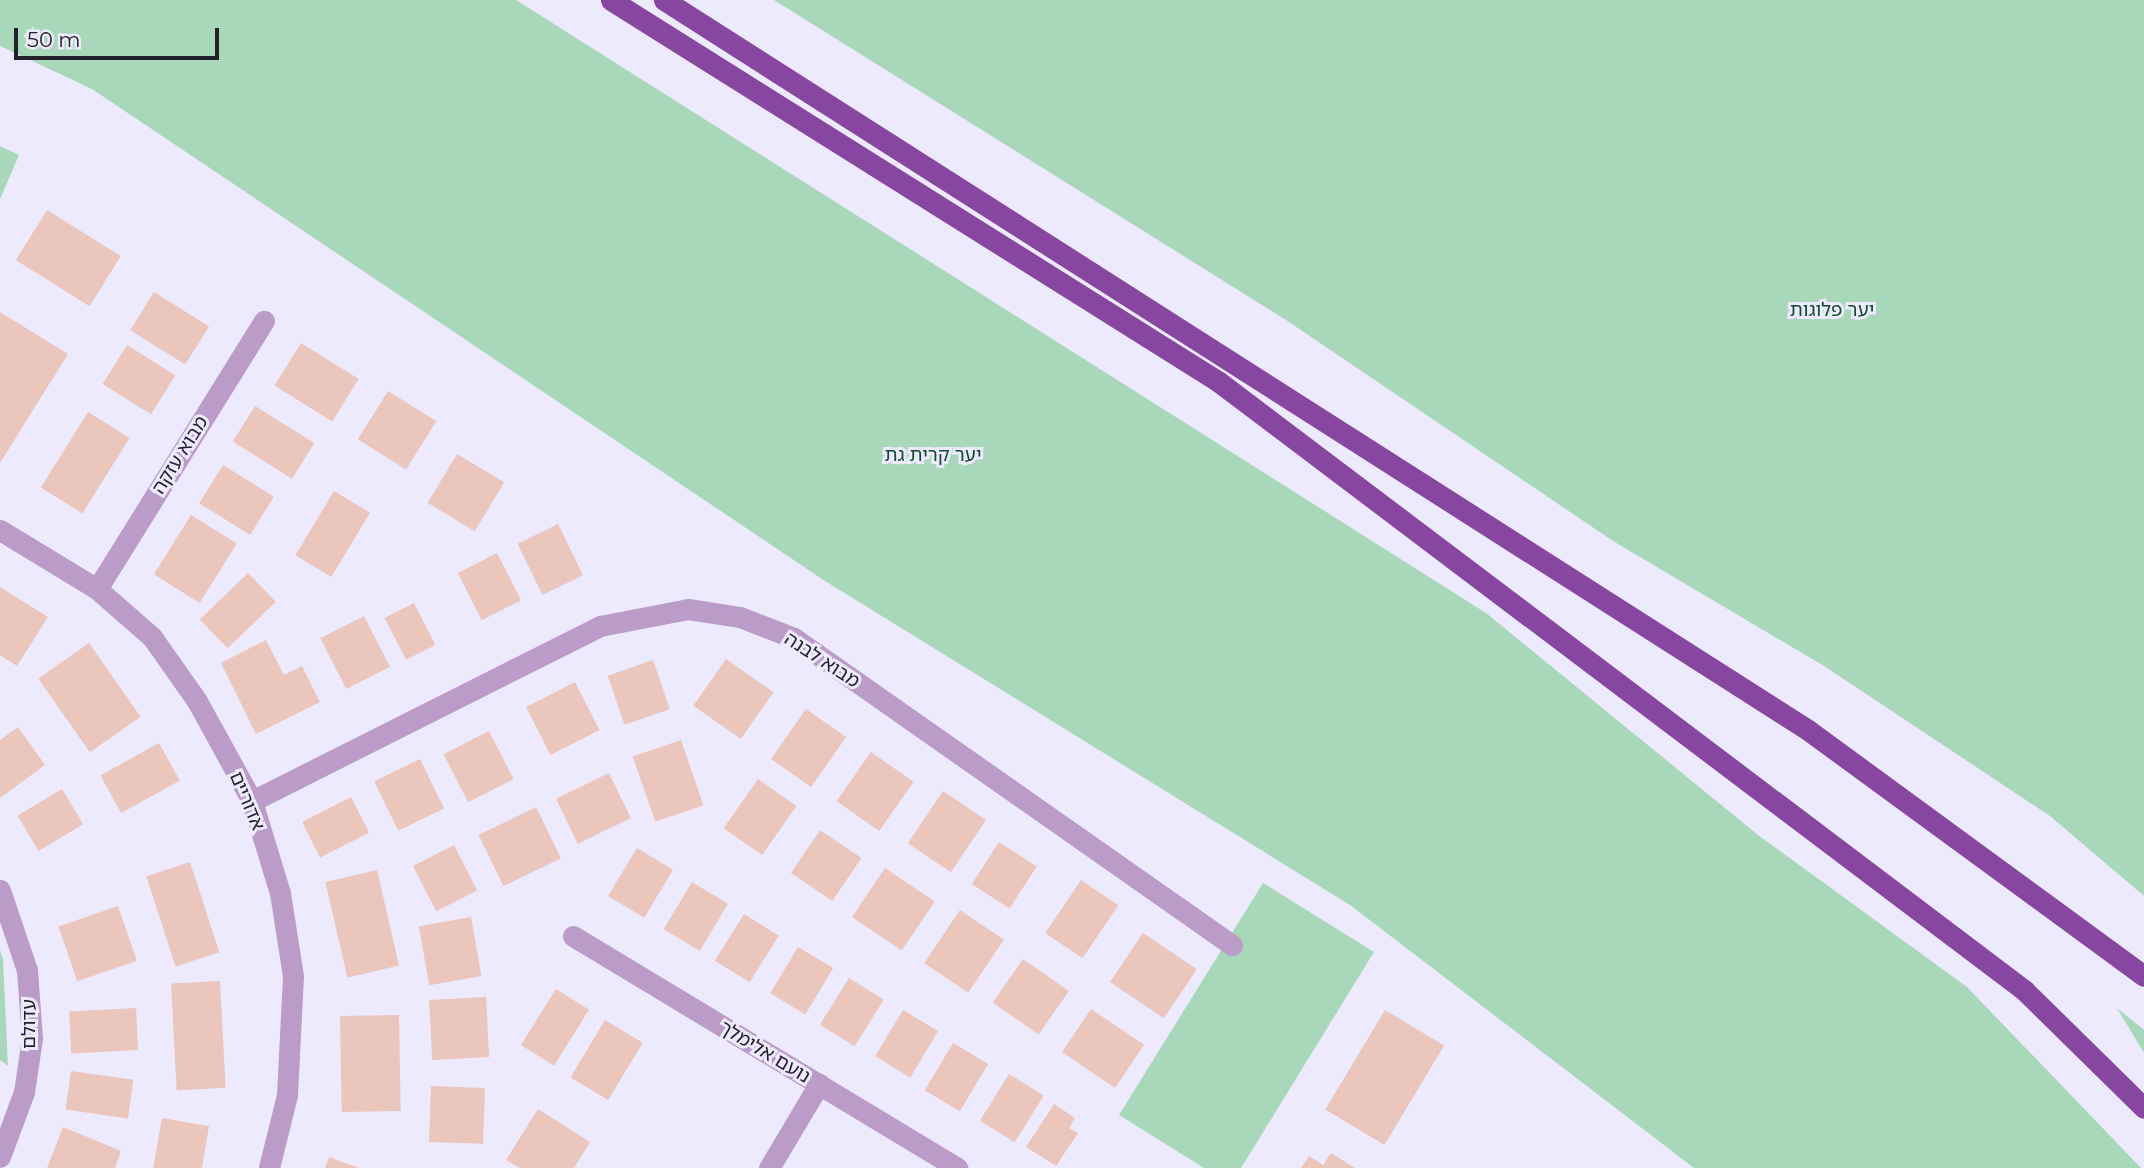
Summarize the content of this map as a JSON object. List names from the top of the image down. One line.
{"streets":{"street":["מבוא עזקה","מבוא לבנה","אדוריים","עדולם","נועם אלימלך"]},"crossings":[["מבוא עזקה","אדוריים"],["מבוא לבנה","אדוריים"]],"parks":["יער פלוגות","יער קרית גת"],"scale_bar":"50 m"}
